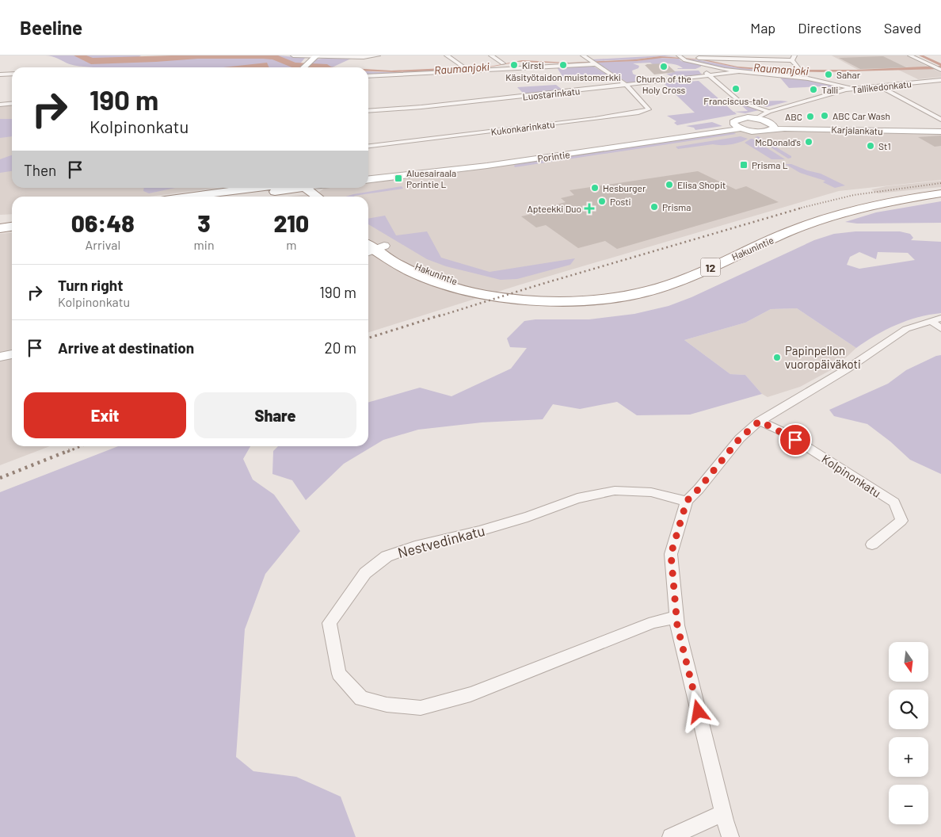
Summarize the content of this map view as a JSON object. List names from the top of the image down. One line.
{"streets":{"highway":["Hakunintie","12"],"main road":["Karjalankatu","Porintie"],"street":["Tallikedonkatu","Luostarinkatu","Kukonkarinkatu","Kolpinonkatu","Nestvedinkatu"]},"crossings":[["Luostarinkatu","Kukonkarinkatu"]],"water":["Raumanjoki"],"places":{"other":["Kirsti","Käsityötaidon muistomerkki","Church of the Holy Cross","Sahar","Franciscus-talo","Talli","ABC Car Wash","ABC","McDonald's","St1","Elisa Shopit","Hesburger","Posti","Prisma","Papinpellon vuoropäiväkoti"],"transit":["Prisma L","Aluesairaala Porintie L"],"health":["Apteekki Duo"]},"north":"bottom","page":{"header":"Beeline","nav":["Map","Directions","Saved"],"turn":["190 m","Kolpinonkatu"],"then":"Then","eta":["06:48","Arrival","3","min","210","m"],"list":[{"name":"Turn right","note":"Kolpinonkatu","value":"190 m"},{"name":"Arrive at destination","value":"20 m"}],"buttons":["Exit","Share"],"map_buttons":["+","−"]}}
